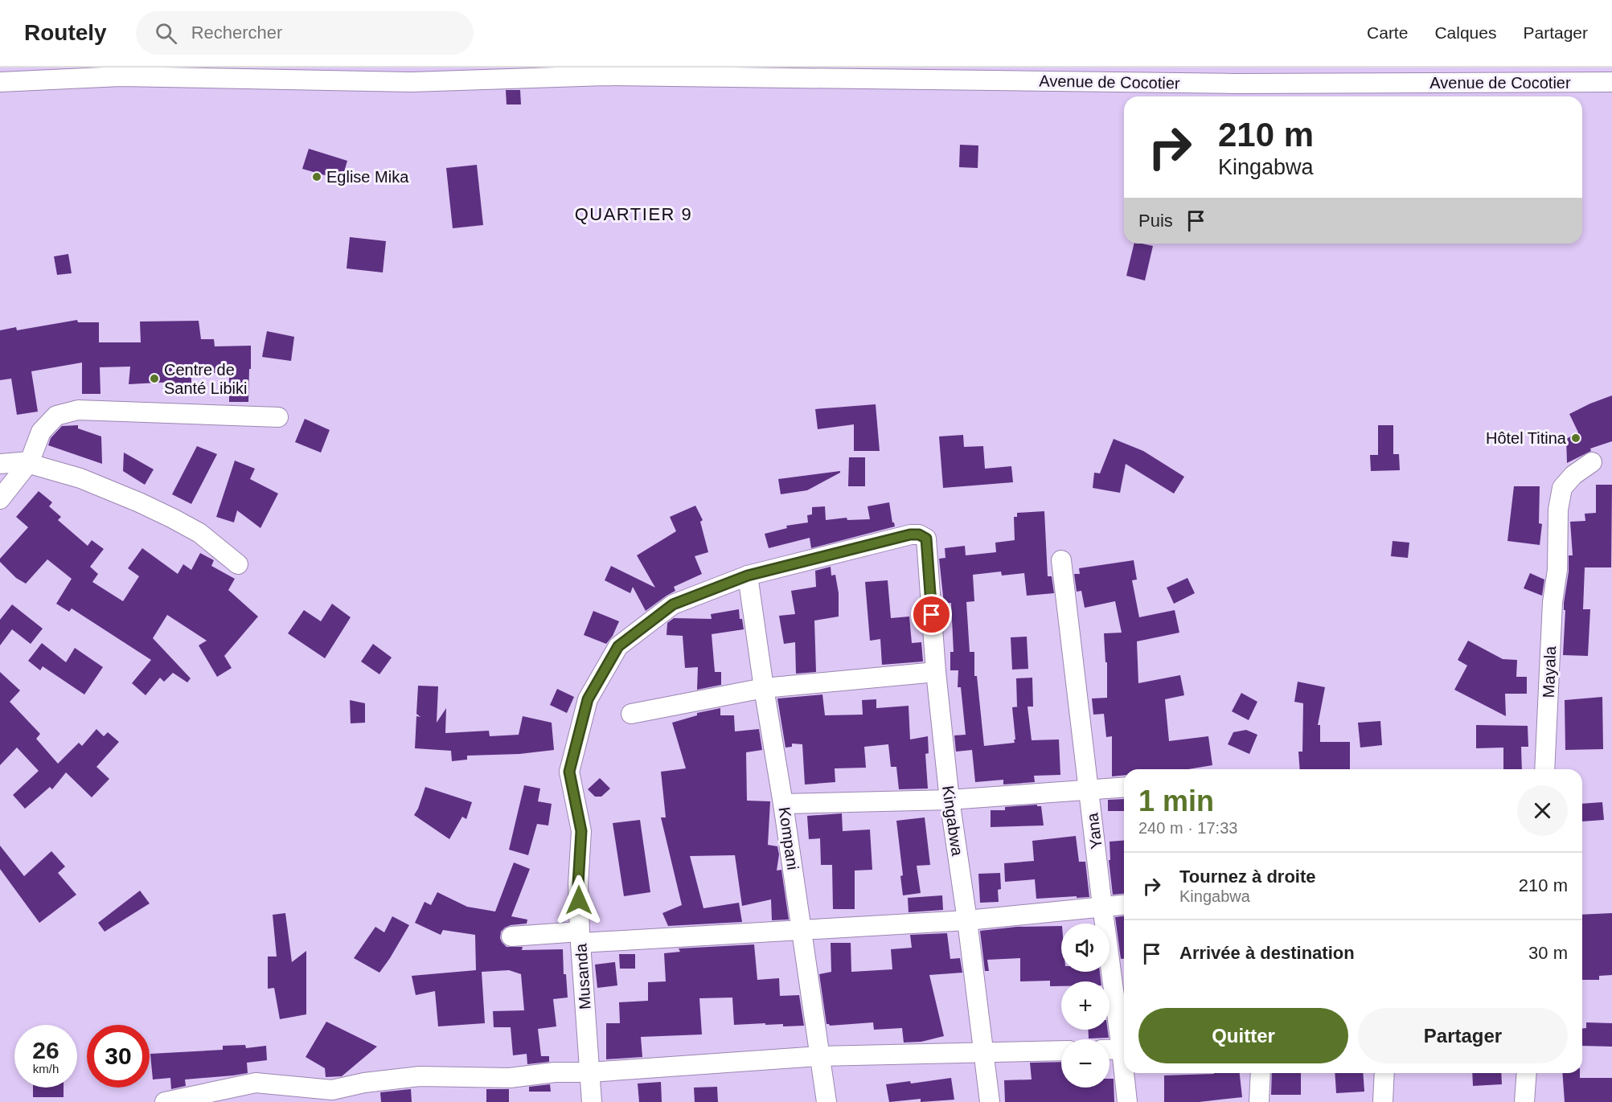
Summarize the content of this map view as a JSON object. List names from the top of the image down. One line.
{"streets":{"street":["Avenue de Cocotier","Mayala","Kingabwa","Yana","Kompani","Musanda"]},"crossings":[["Kingabwa","Musanda"],["Kompani","Musanda"]],"districts":["QUARTIER 9"],"places":["Eglise Mika","Centre de Santé Libiki","Hôtel Titina"],"page":{"header":"Routely","search":"Rechercher","nav":["Carte","Calques","Partager"],"turn":["210 m","Kingabwa"],"then":"Puis","heading":["1 min","240 m · 17:33"],"list":[{"name":"Tournez à droite","note":"Kingabwa","value":"210 m"},{"name":"Arrivée à destination","value":"30 m"}],"map_buttons":["+","−"],"buttons":["Quitter","Partager"],"speed":"26 km/h","limit":"30"}}
